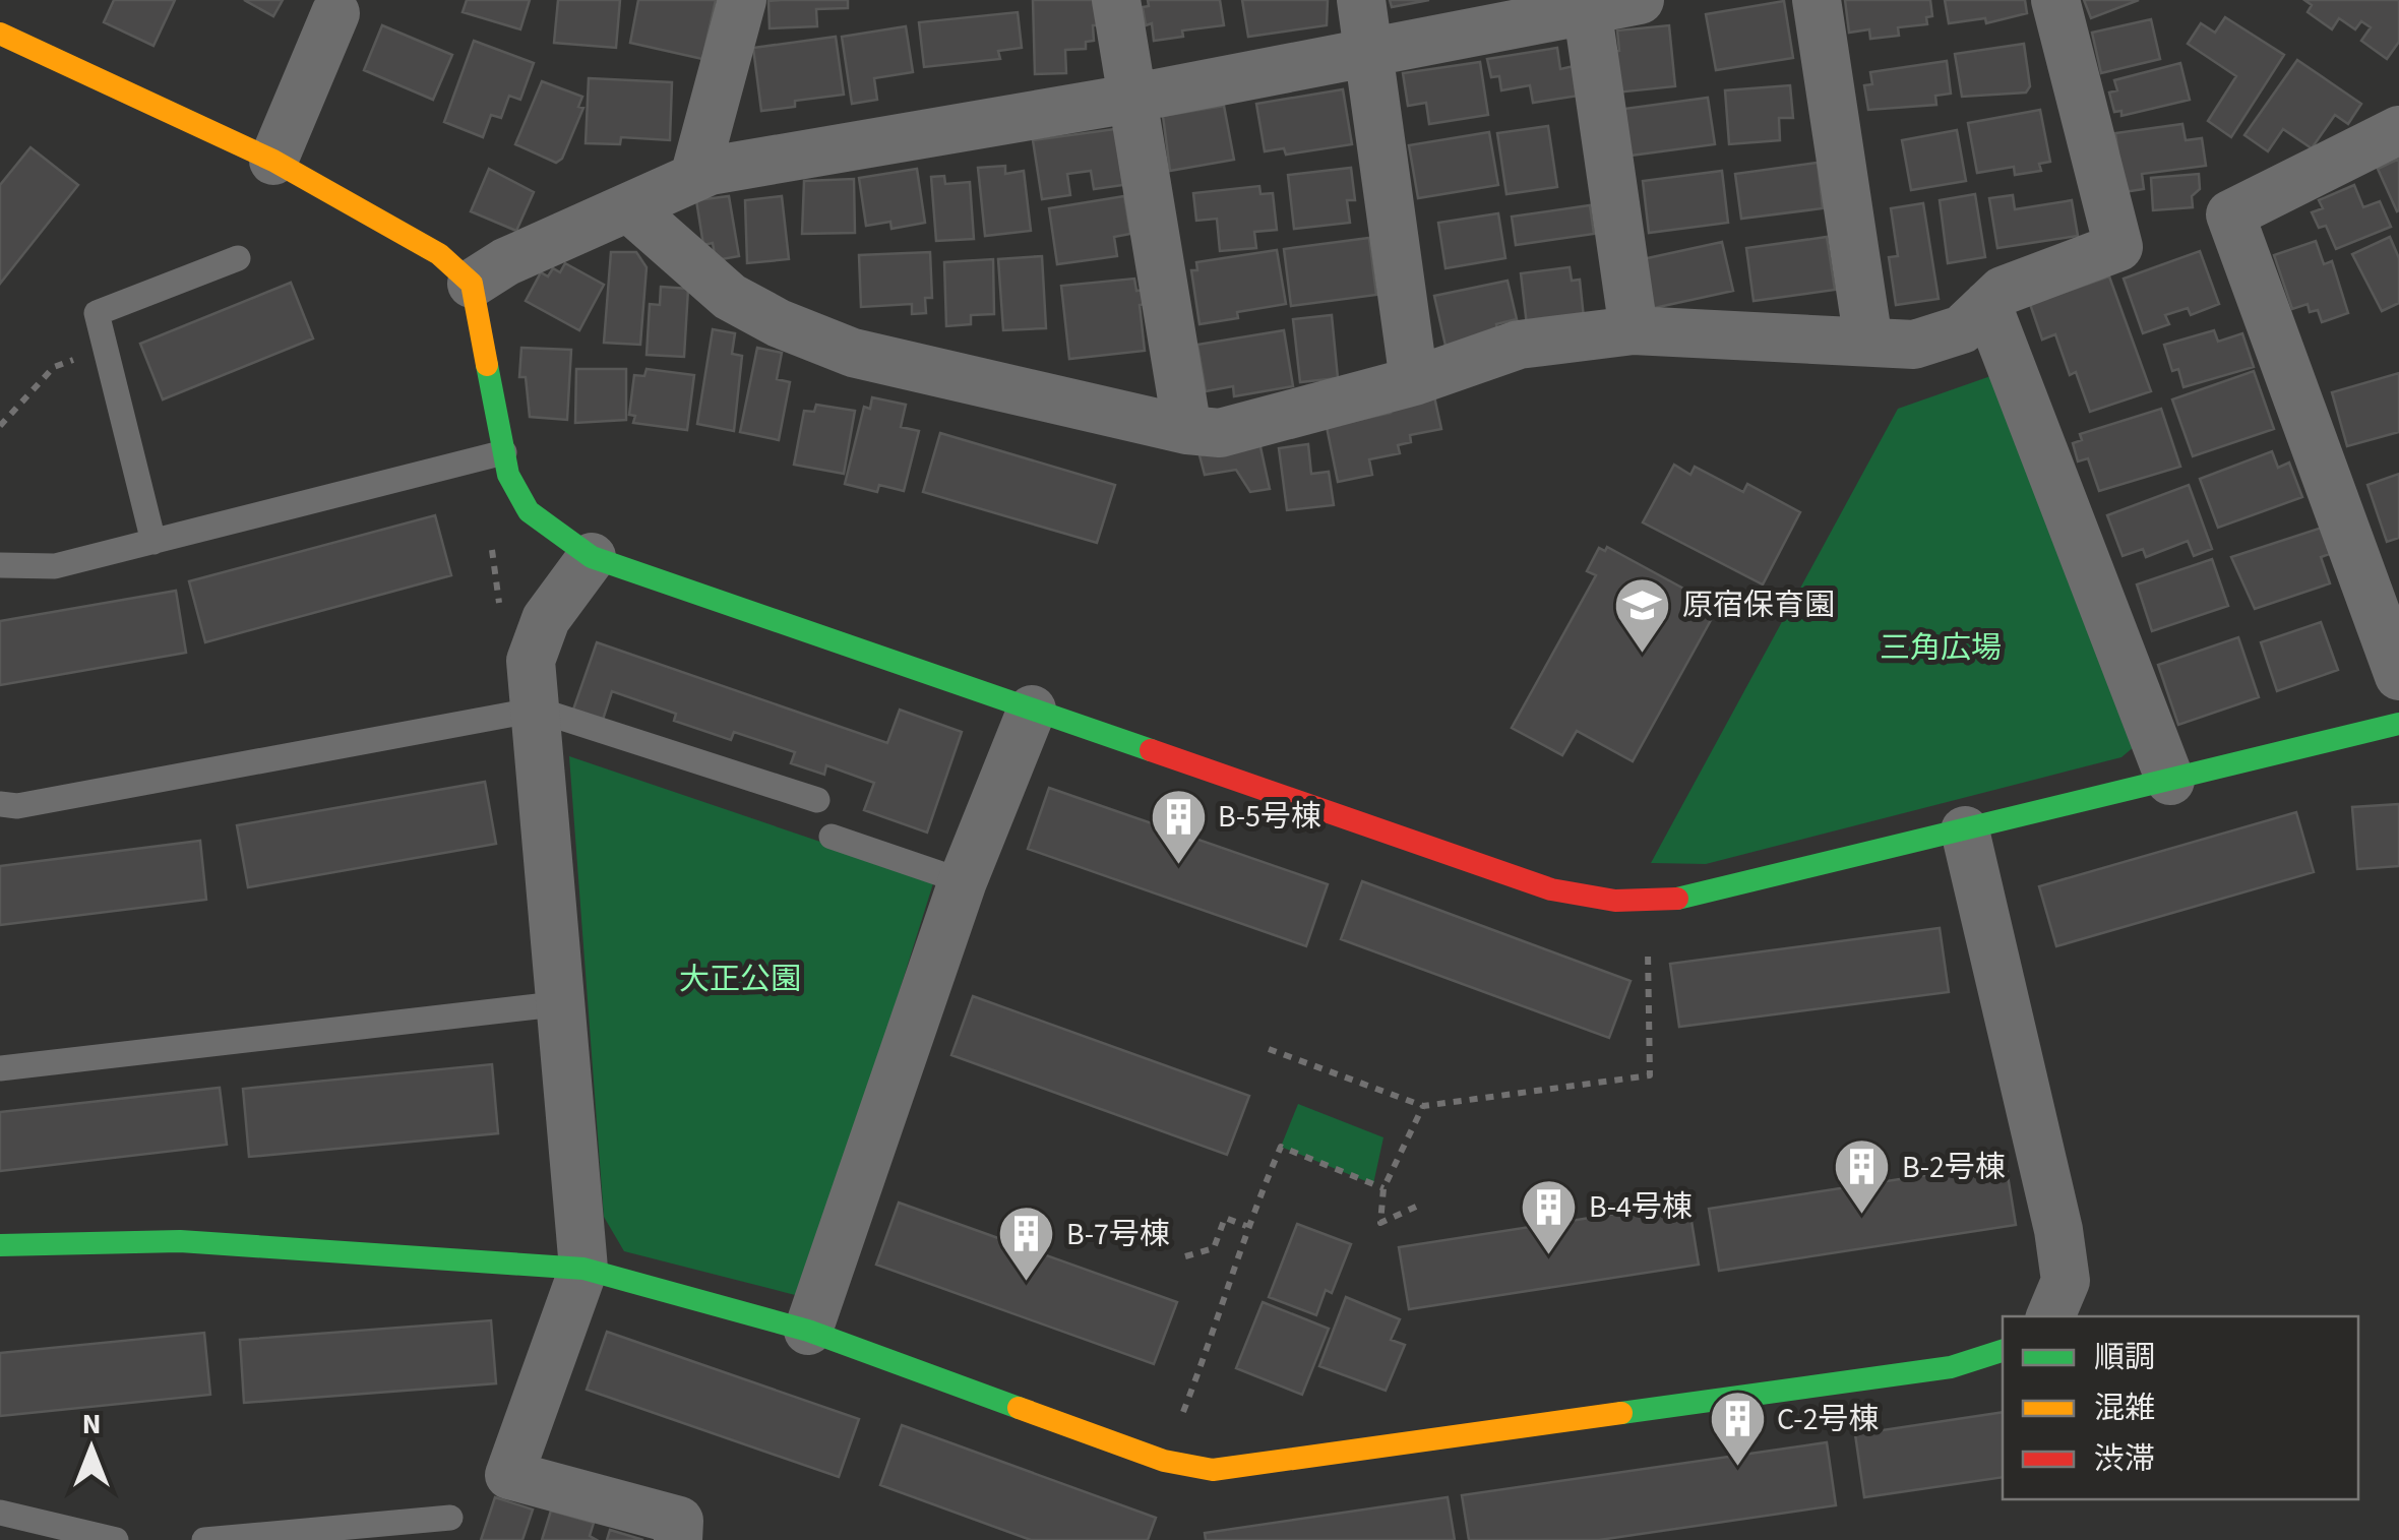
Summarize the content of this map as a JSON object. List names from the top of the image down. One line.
{"parks":["三角広場","大正公園"],"places":{"school or university":["原宿保育園"],"building":["B-5号棟","B-2号棟","B-4号棟","B-7号棟","C-2号棟"]},"legend":["順調","混雑","渋滞"],"north":"top"}
